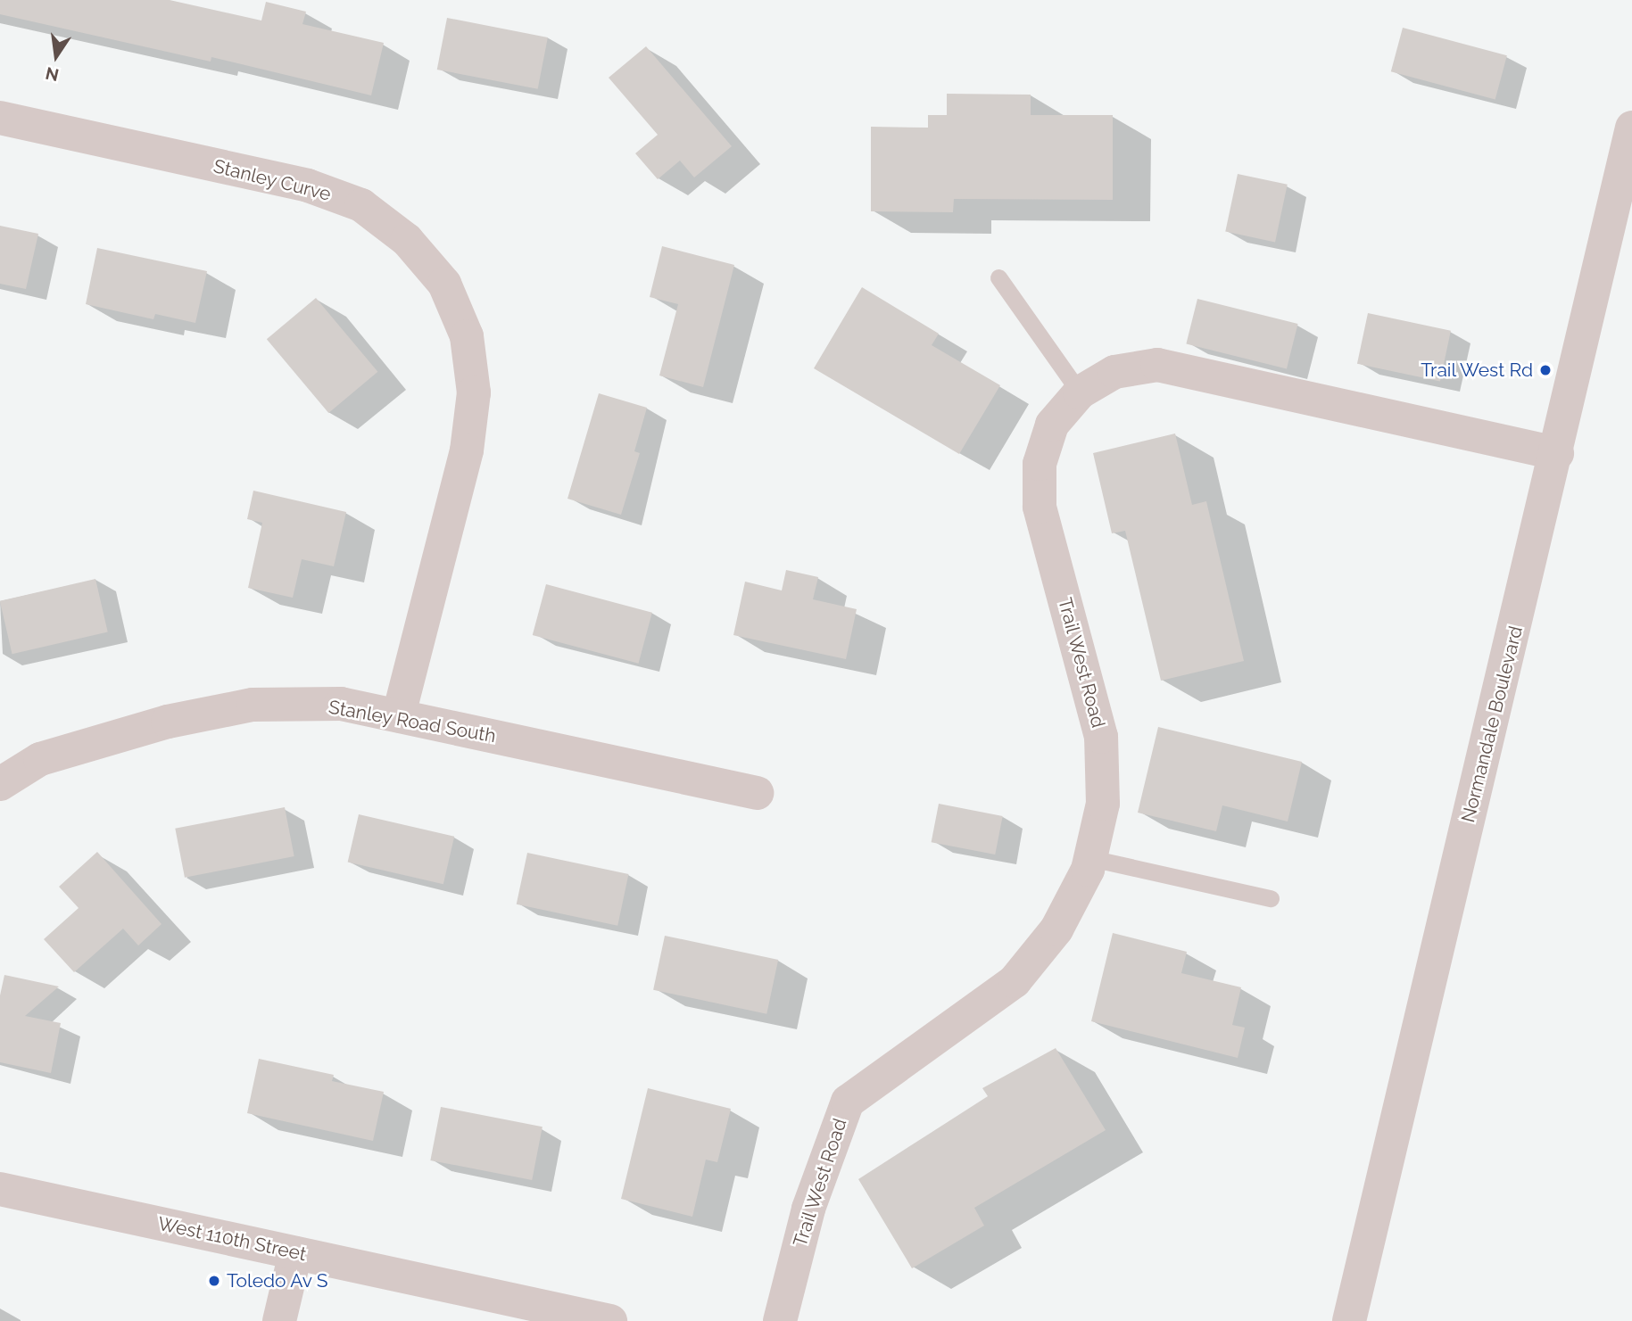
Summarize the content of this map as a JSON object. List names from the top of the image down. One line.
{"streets":{"street":["Stanley Curve","Trail West Road","Stanley Road South","Normandale Boulevard","West 110th Street"]},"crossings":[["Stanley Curve","Stanley Road South"],["Trail West Road","Normandale Boulevard"]],"places":["Trail West Rd","Toledo Av S"],"north":"bottom"}
